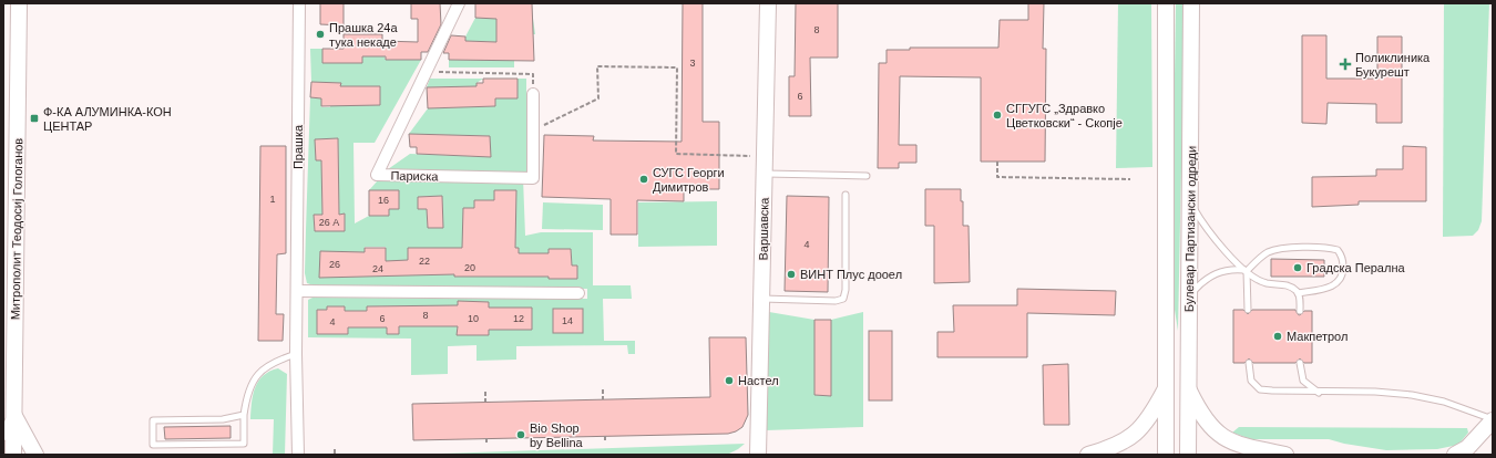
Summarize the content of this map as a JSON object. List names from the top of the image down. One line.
{"streets":{"street":["Прашка","Париска","Митрополит Теодосиј Гологанов","Варшавска","Булевар Партизански одреди"]},"places":{"other":["Прашка 24а тука некаде","СГГУГС „Здравко Цветковски“ - Скопје","СУГС Георги Димитров","Градска Перална","ВИНТ Плус дооел","Макпетрол","Настел","Bio Shop by Bellina"],"health":["Поликлиника Букурешт"],"transit":["Ф-КА АЛУМИНКА-КОН ЦЕНТАР"]},"house_numbers":["8","3","6","1","16","26 А","4","22","26","20","24","8","6","10","12","14","4"]}
